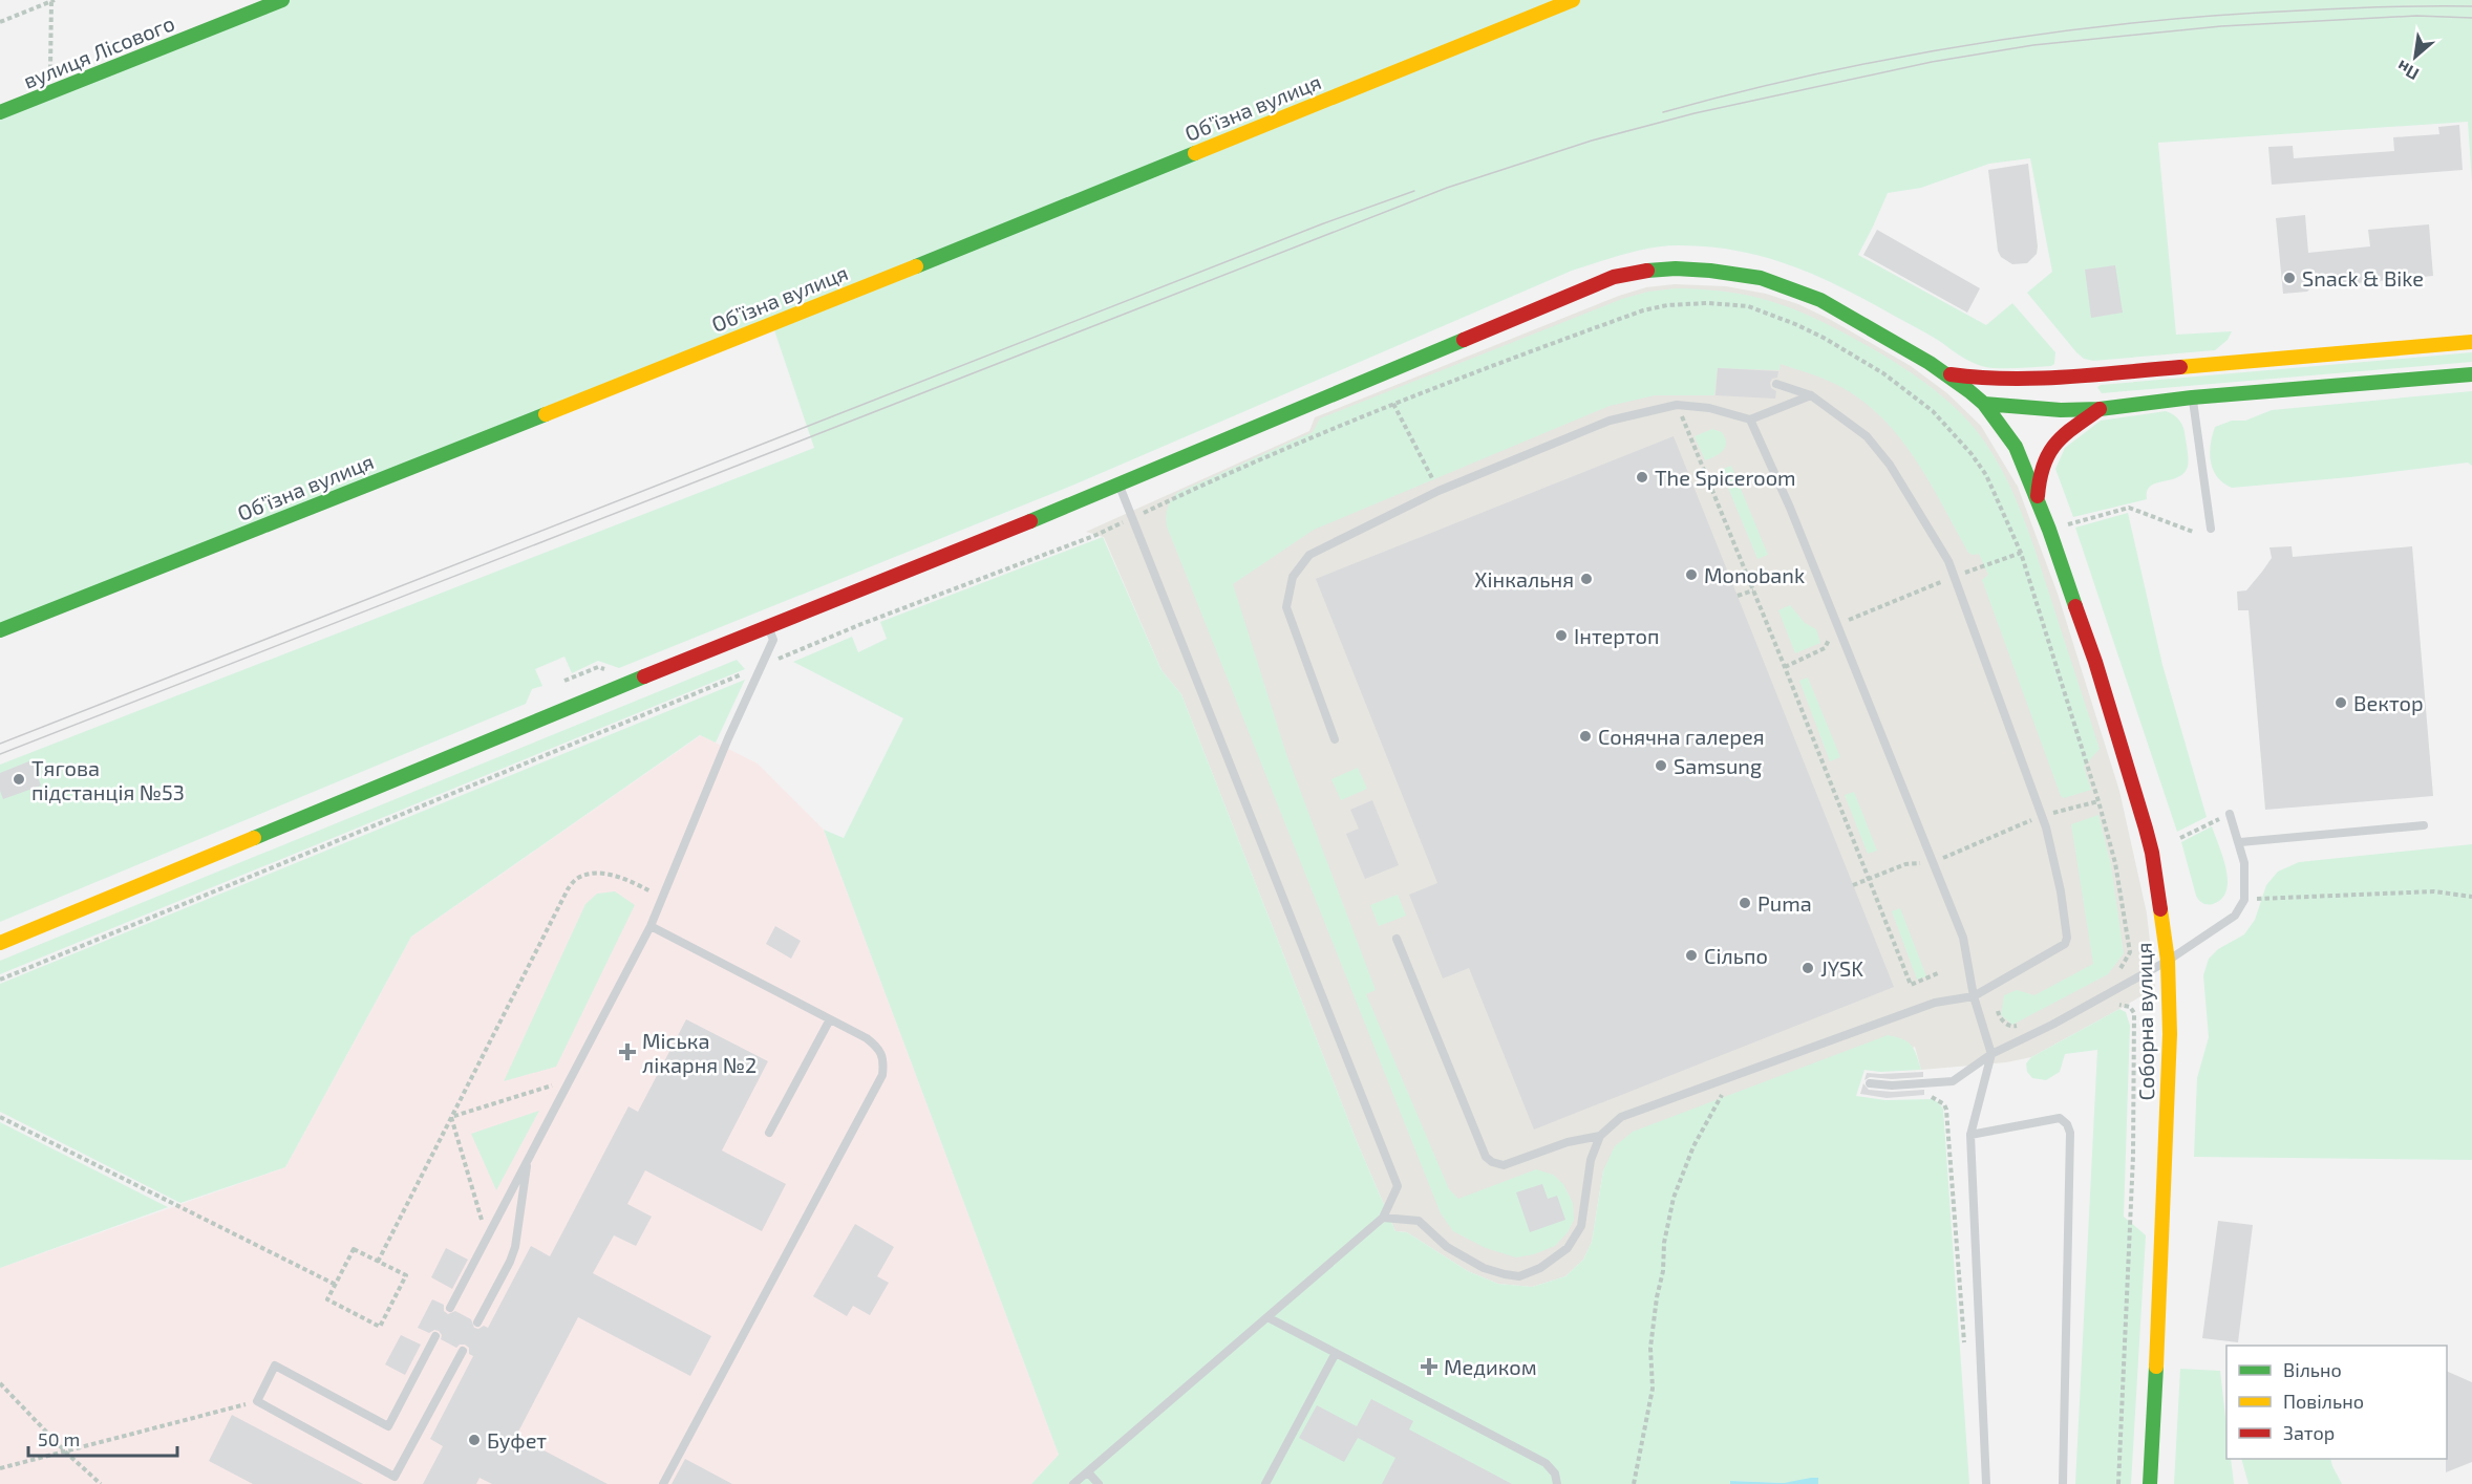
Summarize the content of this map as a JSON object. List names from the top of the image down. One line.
{"streets":{"street":["вулиця Лісового","Обʼїзна вулиця","Соборна вулиця"]},"places":{"other":["Snack & Bike","The Spiceroom","Monobank","Хінкальня","Інтертоп","Вектор","Сонячна галерея","Samsung","Тягова підстанція №53","Puma","Сільпо","JYSK","Буфет"],"health":["Міська лікарня №2","Медиком"]},"legend":["Вільно","Повільно","Затор"],"scale_bar":"50 m","north":"bottom left"}
